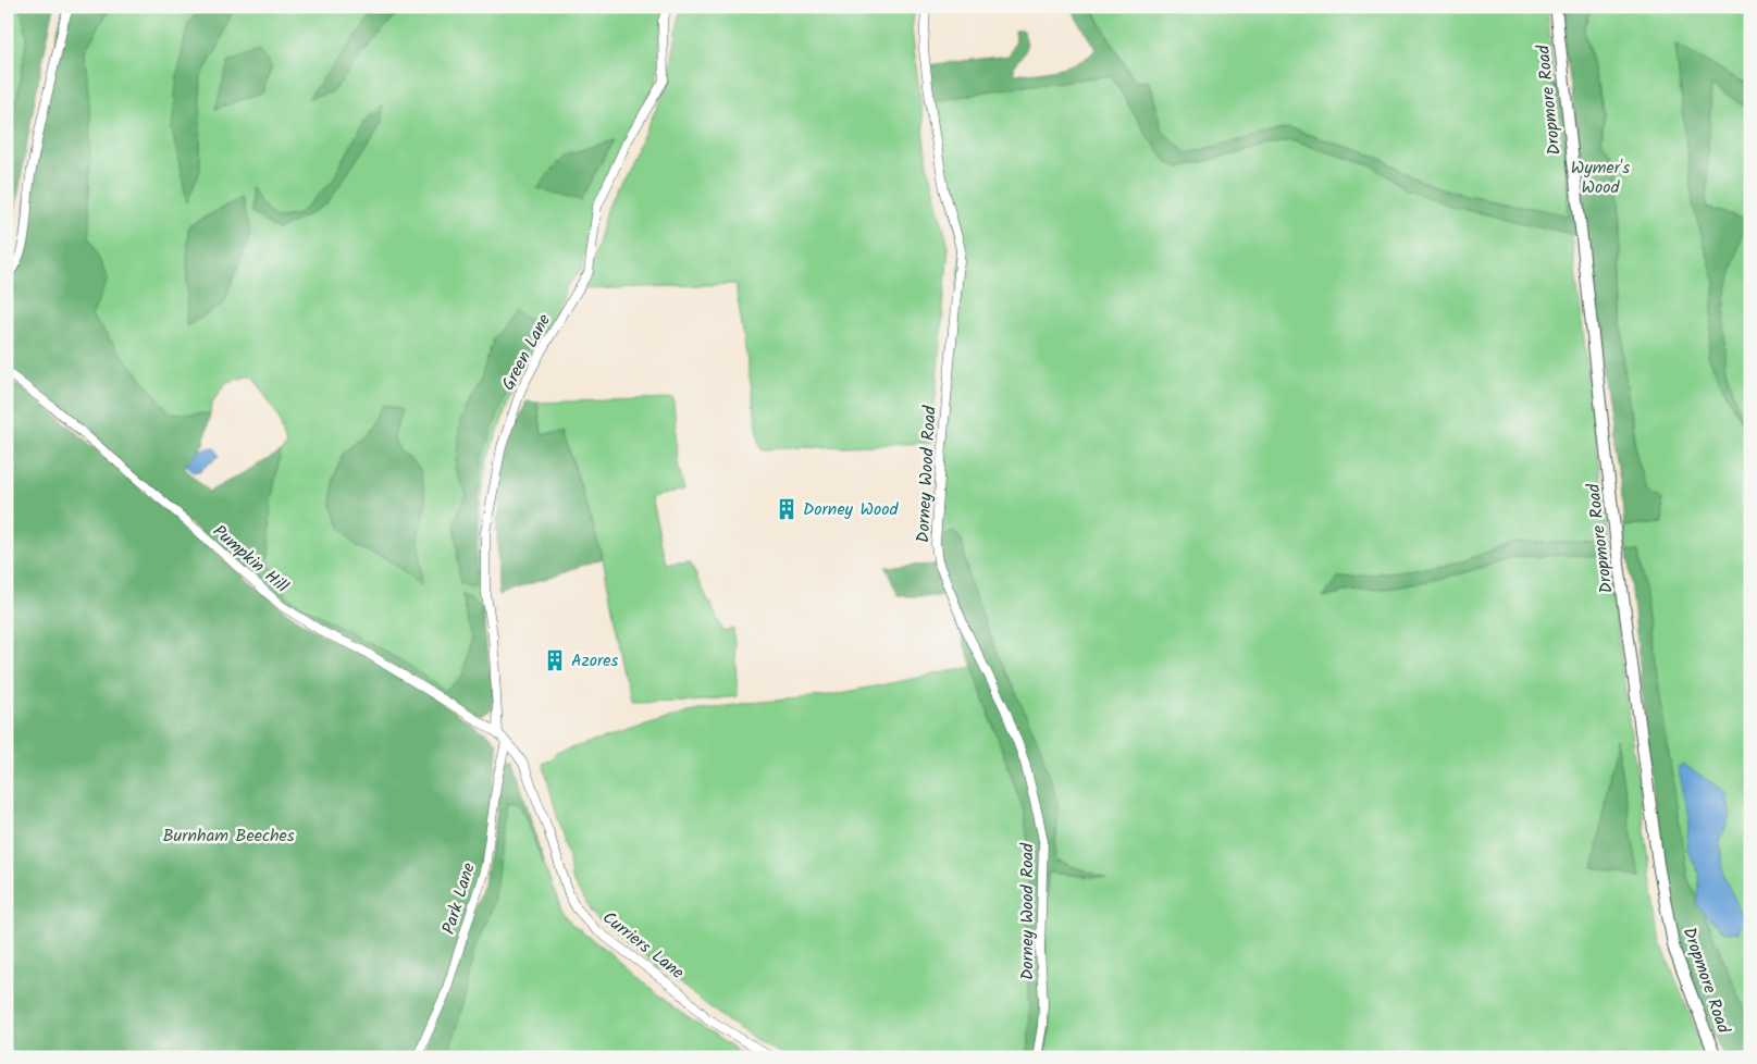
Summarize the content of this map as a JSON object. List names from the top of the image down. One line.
{"streets":{"street":["Dropmore Road","Green Lane","Dorney Wood Road","Pumpkin Hill","Park Lane","Curriers Lane"]},"crossings":[["Green Lane","Pumpkin Hill"],["Green Lane","Curriers Lane"],["Pumpkin Hill","Curriers Lane"],["Park Lane","Curriers Lane"]],"parks":["Wymer's Wood","Burnham Beeches"],"places":{"building":["Dorney Wood","Azores"]}}
